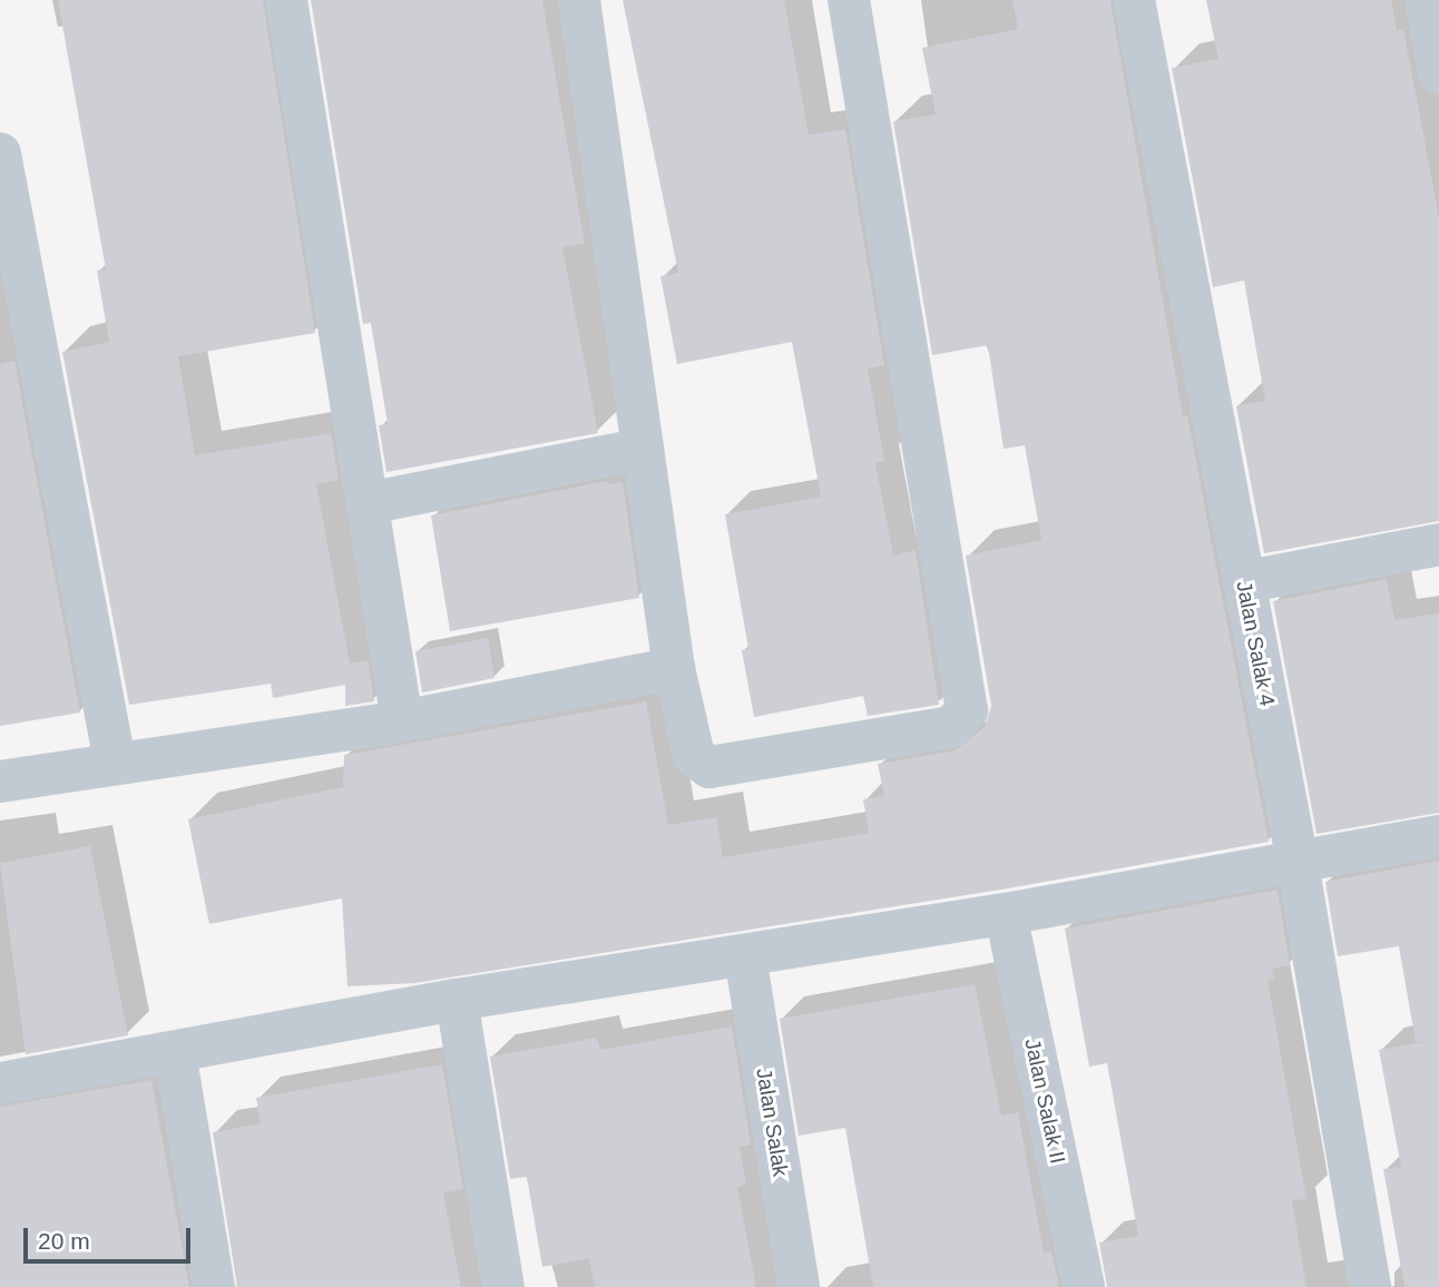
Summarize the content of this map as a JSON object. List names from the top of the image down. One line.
{"streets":{"street":["Jalan Salak 4","Jalan Salak II","Jalan Salak"]},"scale_bar":"20 m"}
